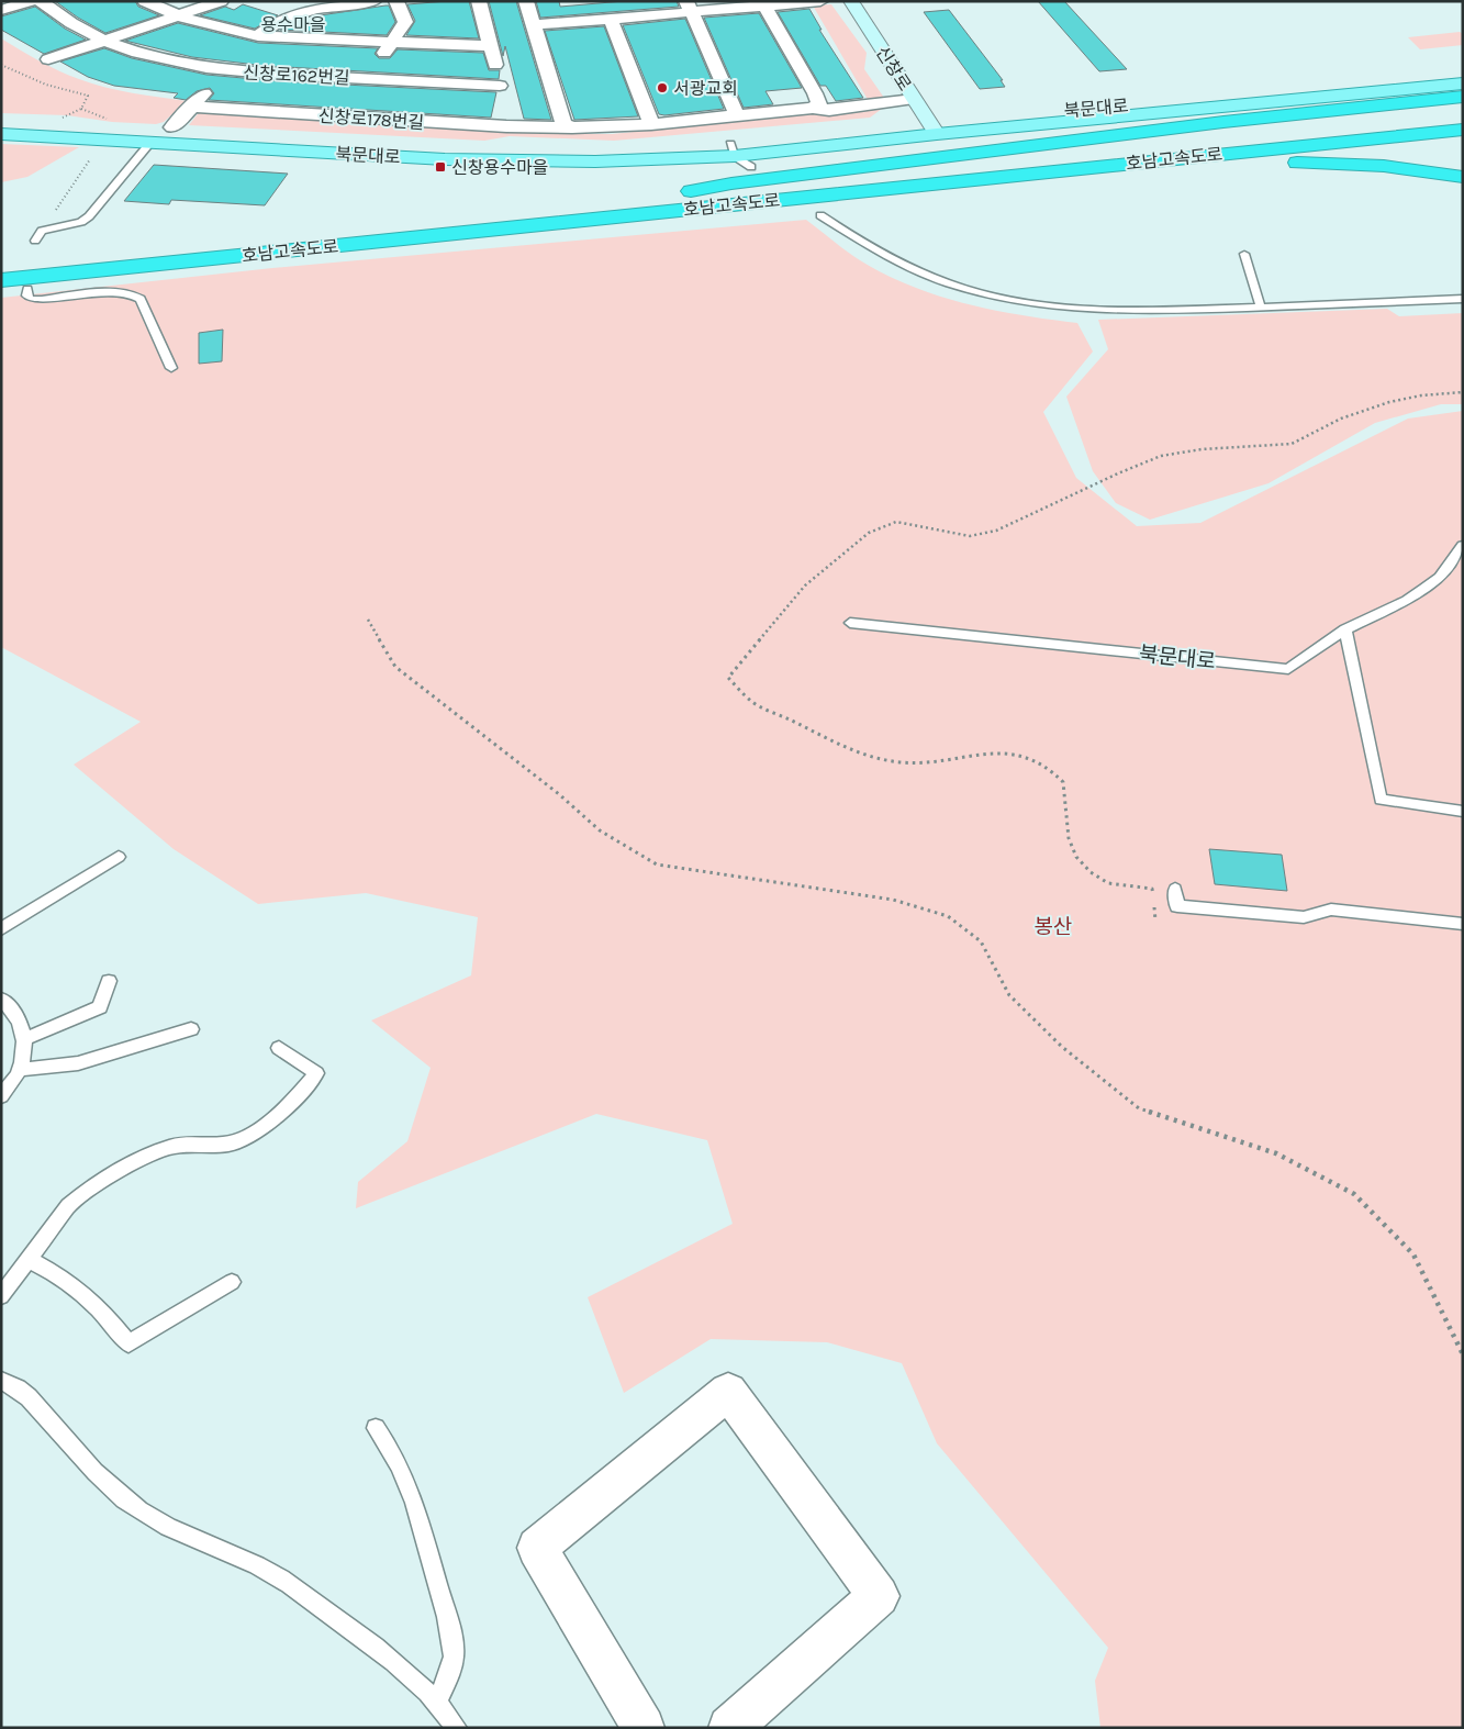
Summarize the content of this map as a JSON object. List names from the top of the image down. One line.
{"streets":{"highway":["호남고속도로"],"main road":["신창로","북문대로"],"street":["신창로162번길","신창로178번길"]},"crossings":[["신창로","북문대로"],["신창로","신창로178번길"],["신창로162번길","신창로178번길"]],"districts":["용수마을"],"parks":["봉산"],"places":{"other":["서광교회"],"transit":["신창용수마을"]}}
